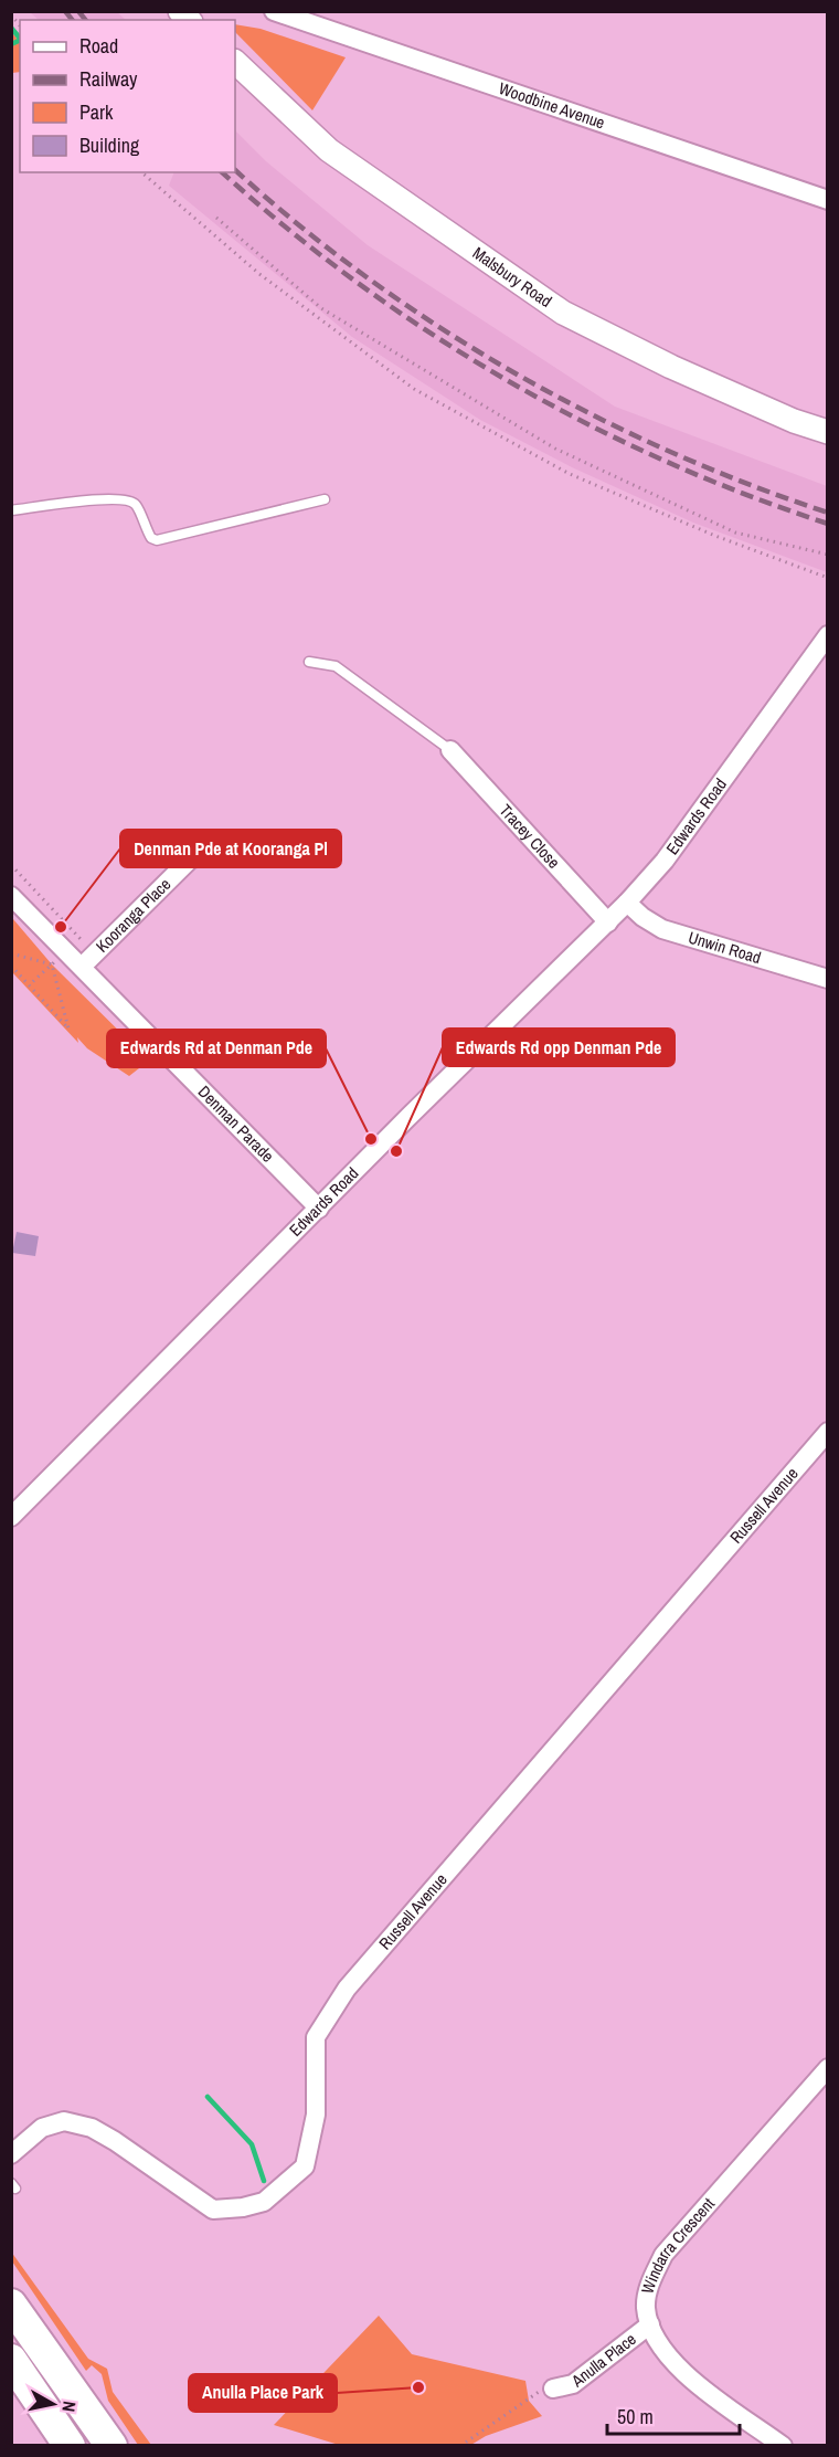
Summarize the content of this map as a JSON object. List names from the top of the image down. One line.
{"streets":{"street":["Woodbine Avenue","Malsbury Road","Edwards Road","Tracey Close","Kooranga Place","Unwin Road","Denman Parade","Russell Avenue","Windarra Crescent","Anulla Place"]},"crossings":[["Edwards Road","Tracey Close"],["Edwards Road","Unwin Road"],["Edwards Road","Denman Parade"],["Kooranga Place","Denman Parade"],["Windarra Crescent","Anulla Place"]],"places":["Denman Pde at Kooranga Pl","Edwards Rd at Denman Pde","Edwards Rd opp Denman Pde","Anulla Place Park"],"legend":["Road","Railway","Park","Building"],"scale_bar":"50 m","north":"right"}
